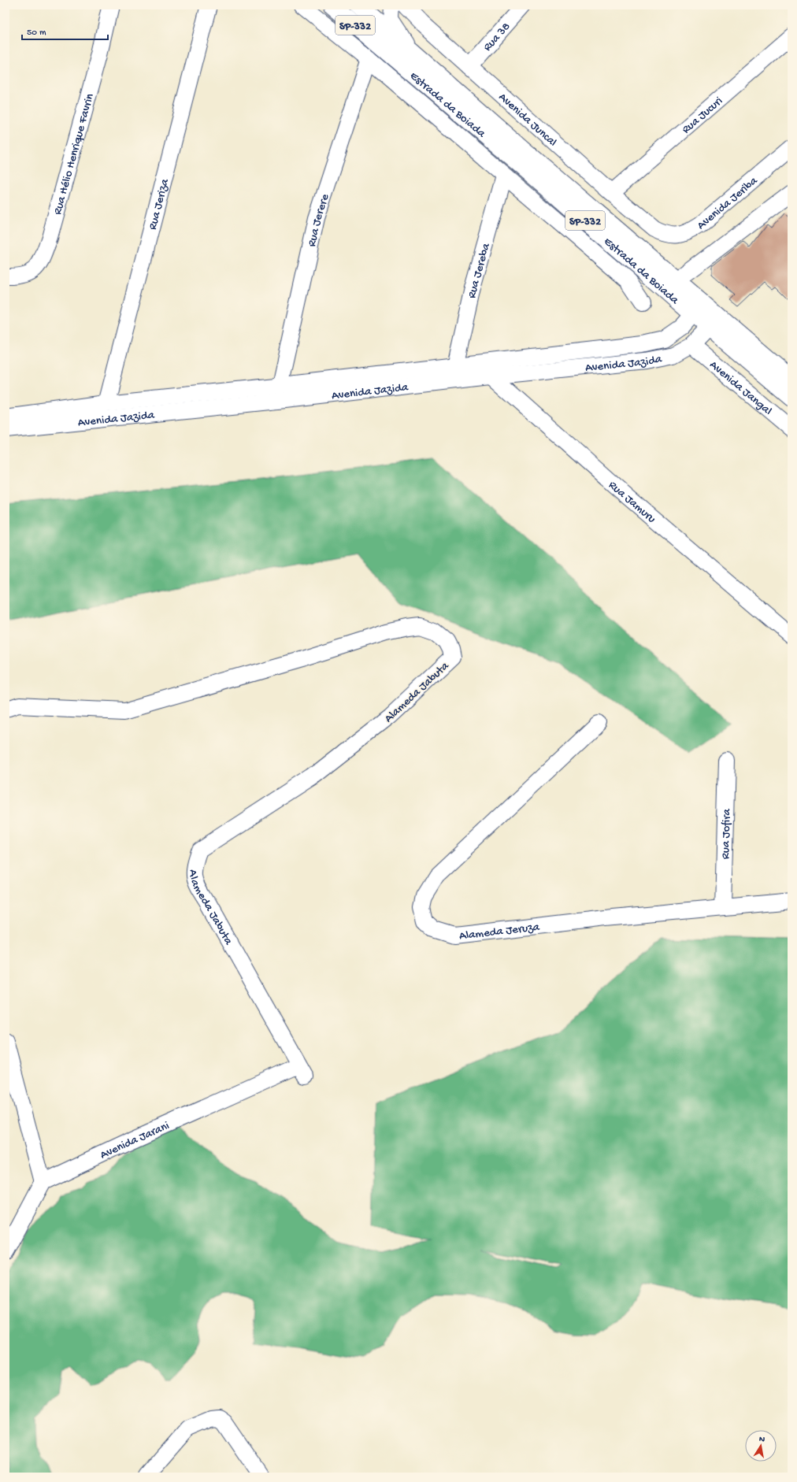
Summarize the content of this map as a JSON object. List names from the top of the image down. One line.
{"streets":{"main road":["SP-332","Estrada da Boiada"],"street":["Rua 38","Rua Jucuri","Avenida Juncal","Rua Hélio Henrique Favrin","Avenida Jeriba","Rua Jeriza","Rua Jerere","Rua Jereba","Avenida Jazida","Avenida Jangal","Rua Jamuru","Alameda Jabuta","Rua Jofira","Alameda Jeruza","Avenida Jarani"]},"crossings":[["SP-332","Estrada da Boiada"],["Rua 38","Avenida Juncal"],["Estrada da Boiada","Avenida Jazida"],["Rua Jucuri","Avenida Juncal"],["Avenida Juncal","Avenida Jeriba"],["Rua Jeriza","Avenida Jazida"],["Rua Jerere","Avenida Jazida"],["Rua Jereba","Avenida Jazida"],["Avenida Jazida","Avenida Jangal"],["Avenida Jazida","Rua Jamuru"],["Alameda Jabuta","Avenida Jarani"],["Rua Jofira","Alameda Jeruza"]],"scale_bar":"50 m","north":"top"}
